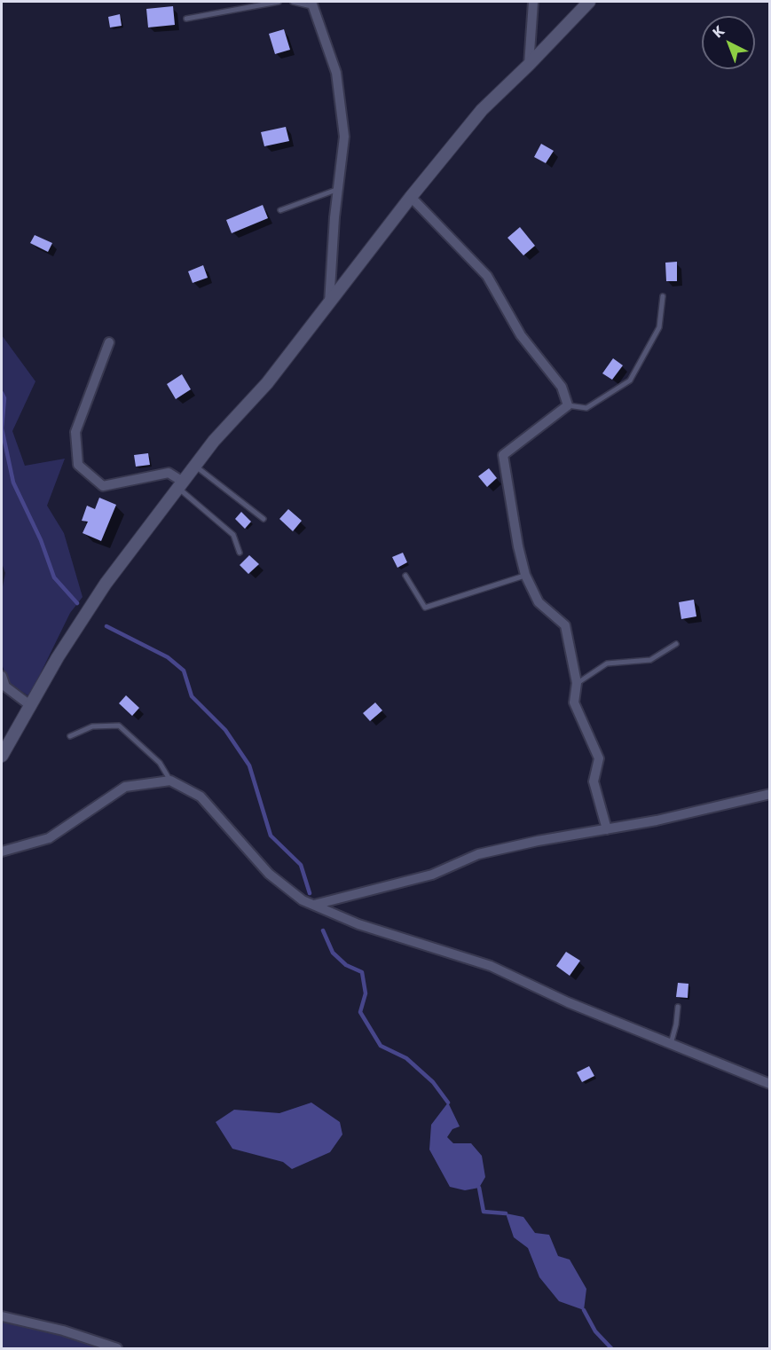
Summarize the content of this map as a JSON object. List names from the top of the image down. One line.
{"north":"top left"}
